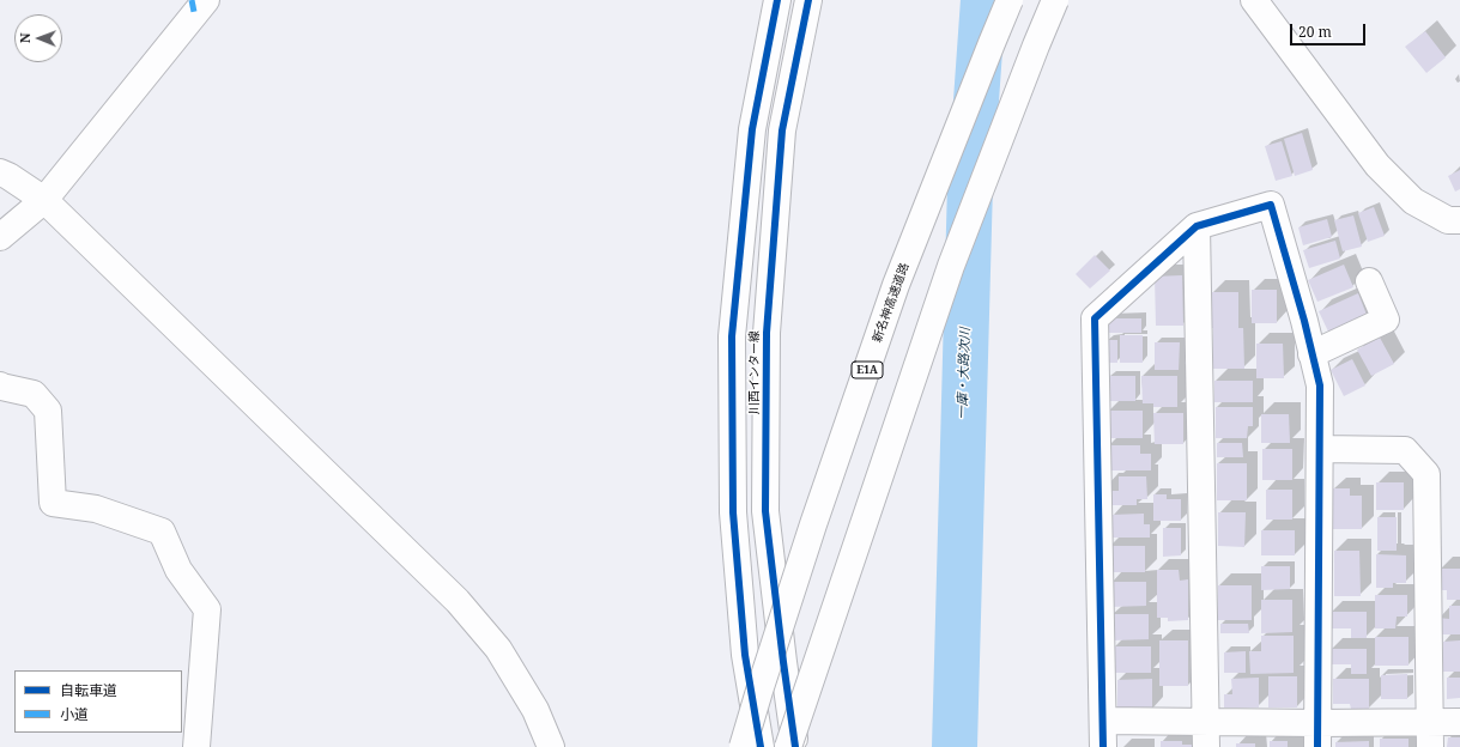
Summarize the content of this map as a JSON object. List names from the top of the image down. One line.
{"streets":{"main road":["新名神高速道路","E1A","川西インター線"]},"water":["一庫・大路次川"],"legend":["自転車道","小道"],"scale_bar":"20 m","north":"left"}
